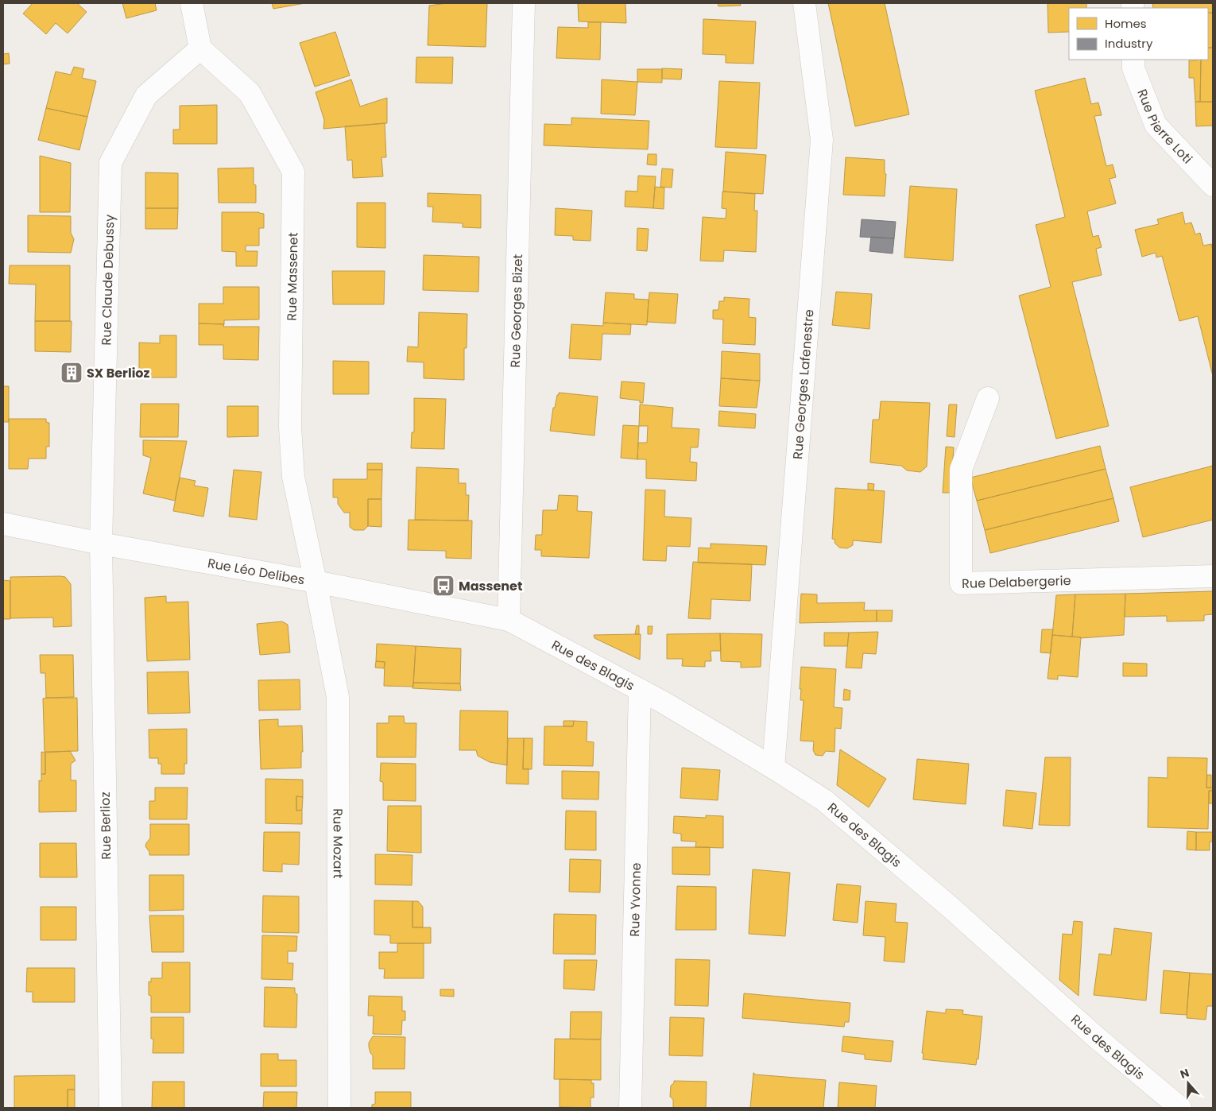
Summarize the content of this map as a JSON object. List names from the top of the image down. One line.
{"streets":{"street":["Rue Pierre Loti","Rue Massenet","Rue Claude Debussy","Rue Georges Bizet","Rue Georges Lafenestre","Rue Léo Delibes","Rue Delabergerie","Rue des Blagis","Rue Berlioz","Rue Mozart","Rue Yvonne"]},"crossings":[["Rue Massenet","Rue Claude Debussy"],["Rue Massenet","Rue Léo Delibes"],["Rue Massenet","Rue Mozart"],["Rue Claude Debussy","Rue Léo Delibes"],["Rue Claude Debussy","Rue Berlioz"],["Rue Georges Bizet","Rue Léo Delibes"],["Rue Georges Bizet","Rue des Blagis"],["Rue Georges Lafenestre","Rue des Blagis"],["Rue Léo Delibes","Rue des Blagis"],["Rue Léo Delibes","Rue Berlioz"],["Rue Léo Delibes","Rue Mozart"],["Rue des Blagis","Rue Yvonne"]],"places":{"building":["SX Berlioz"],"bus stop":["Massenet"]},"legend":["Homes","Industry"],"north":"top"}
